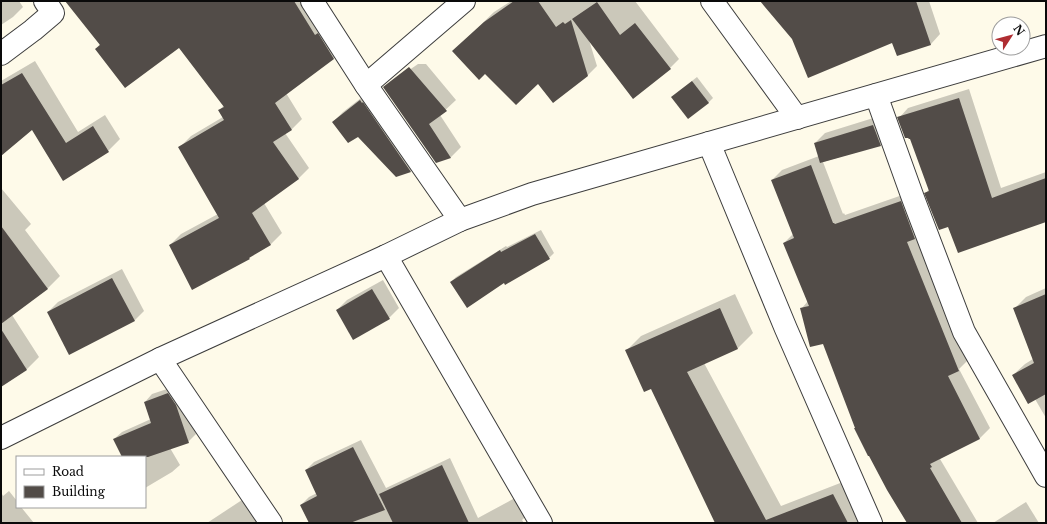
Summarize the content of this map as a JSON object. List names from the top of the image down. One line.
{"legend":["Road","Building"],"north":"top right"}
